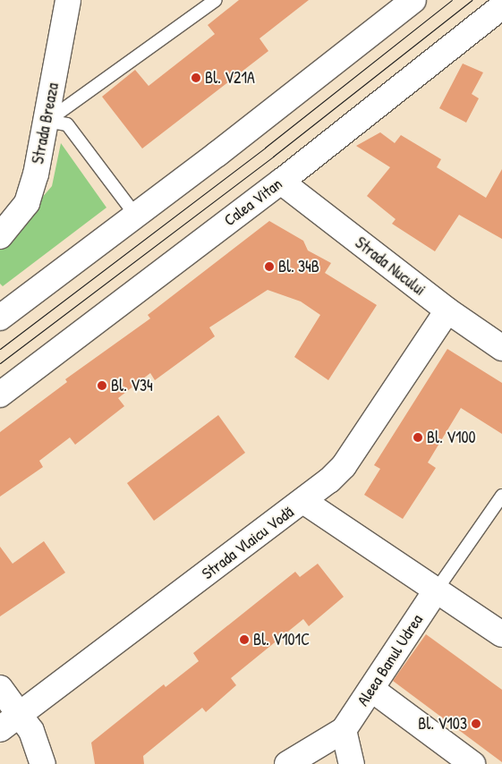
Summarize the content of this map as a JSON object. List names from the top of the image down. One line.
{"streets":{"street":["Strada Breaza","Calea Vitan","Strada Nucului","Strada Vlaicu Vodă","Aleea Banul Udrea"]},"crossings":[["Calea Vitan","Strada Nucului"],["Strada Nucului","Strada Vlaicu Vodă"]],"places":["Bl. V21A","Bl. 34B","Bl. V34","Bl. V100","Bl. V101C","Bl. V103"]}
